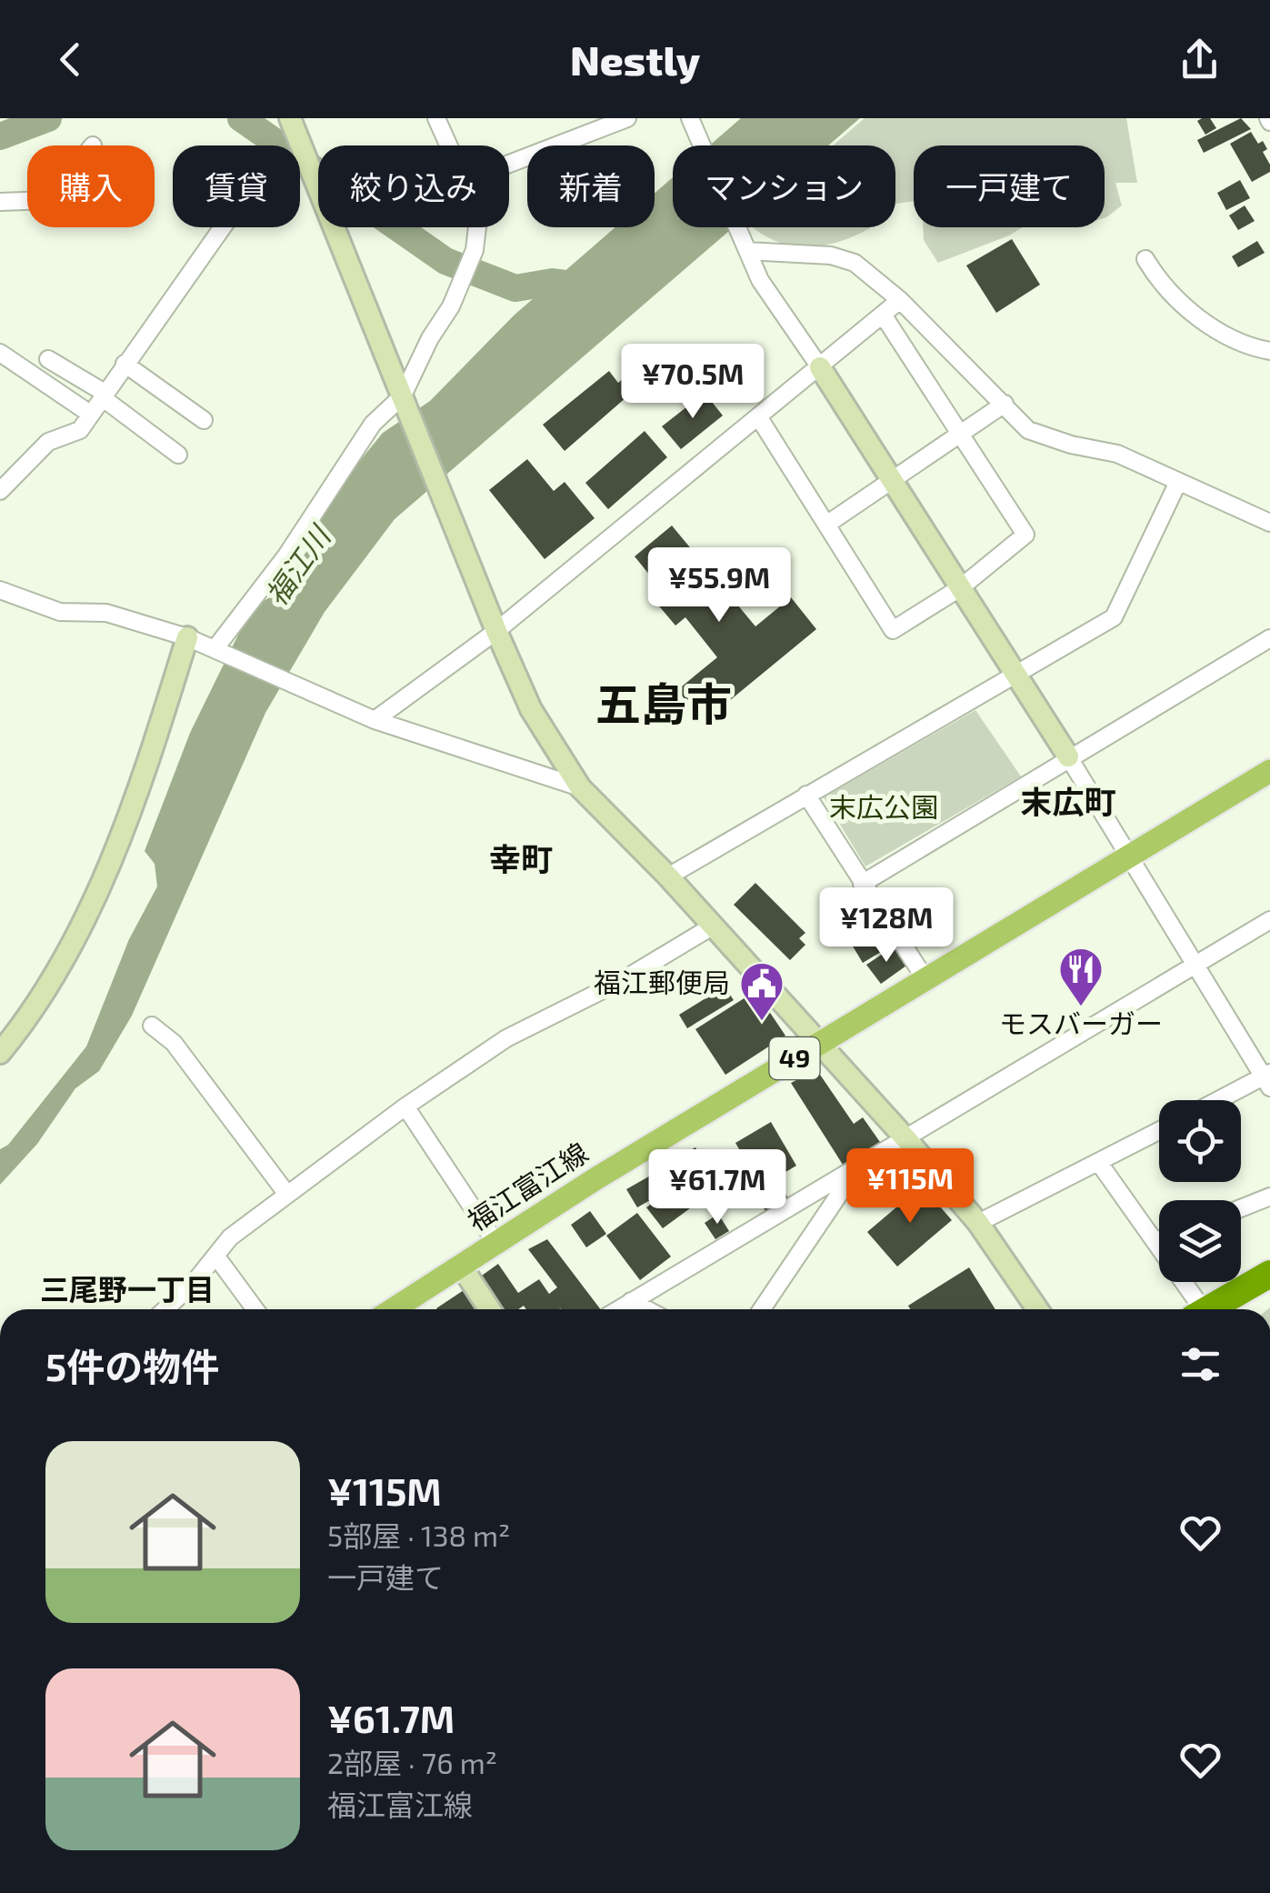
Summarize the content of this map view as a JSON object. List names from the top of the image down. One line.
{"streets":{"main road":["49","福江富江線"]},"districts":["五島市","末広町","幸町","三尾野一丁目"],"water":["福江川"],"parks":["末広公園"],"places":{"restaurant":["モスバーガー"],"public building":["福江郵便局"]},"page":{"header":"Nestly","chip":["購入","賃貸","絞り込み","新着","マンション","一戸建て"],"price":["¥70.5M","¥55.9M","¥128M","¥115M","¥61.7M"],"heading":"5件の物件","list":[{"name":"¥115M","note":"5部屋 · 138 m² · 一戸建て"},{"name":"¥61.7M","note":"2部屋 · 76 m² · 福江富江線"}]}}
